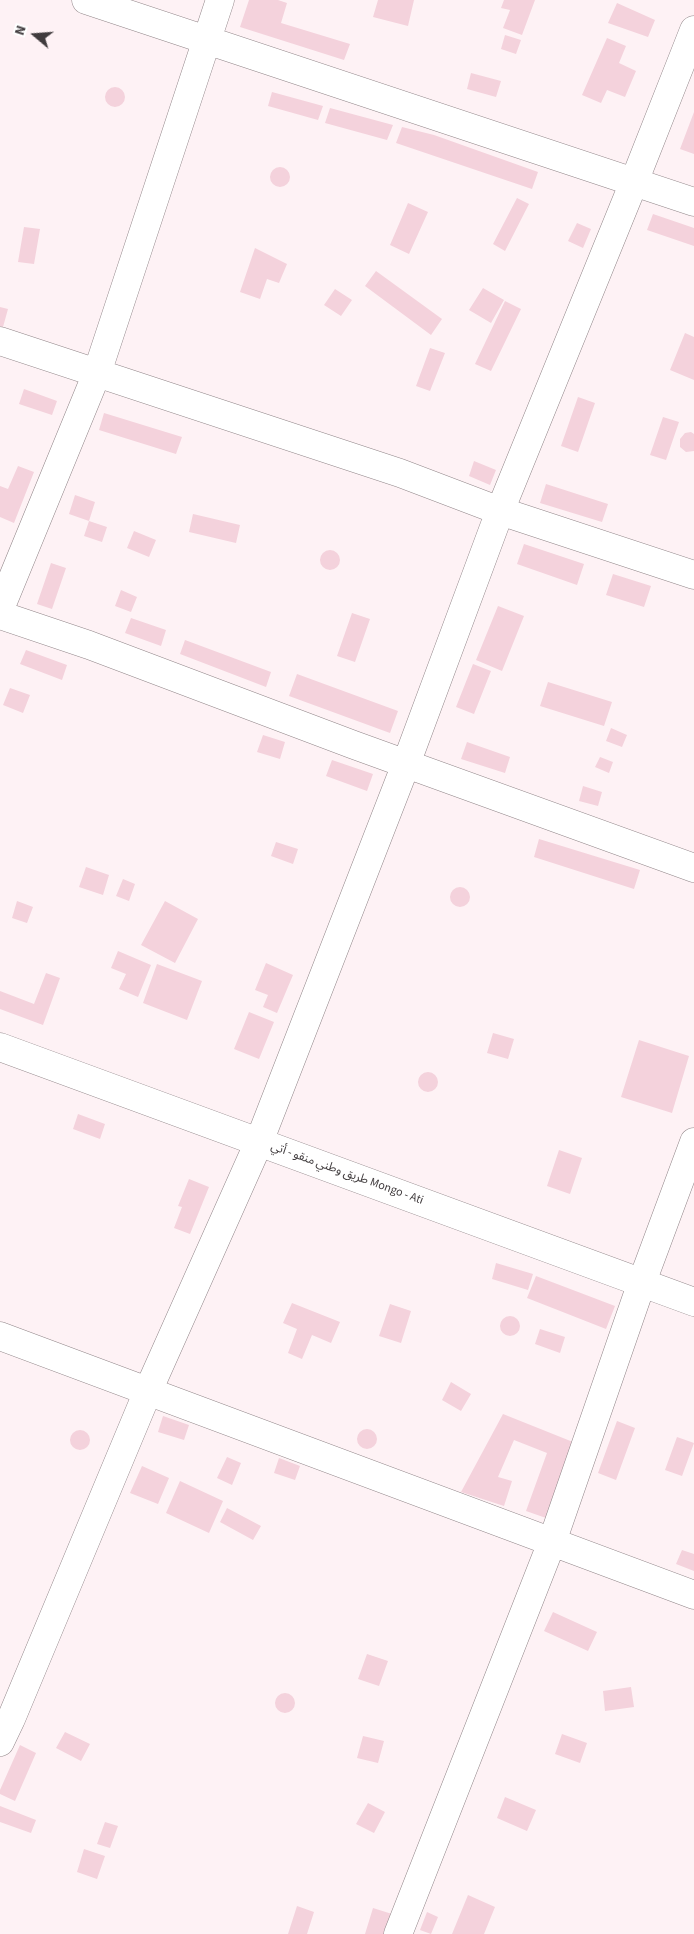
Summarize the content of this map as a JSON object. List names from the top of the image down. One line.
{"streets":{"street":["طريق وطني منقو - أتي Mongo - Ati"]},"north":"left"}
